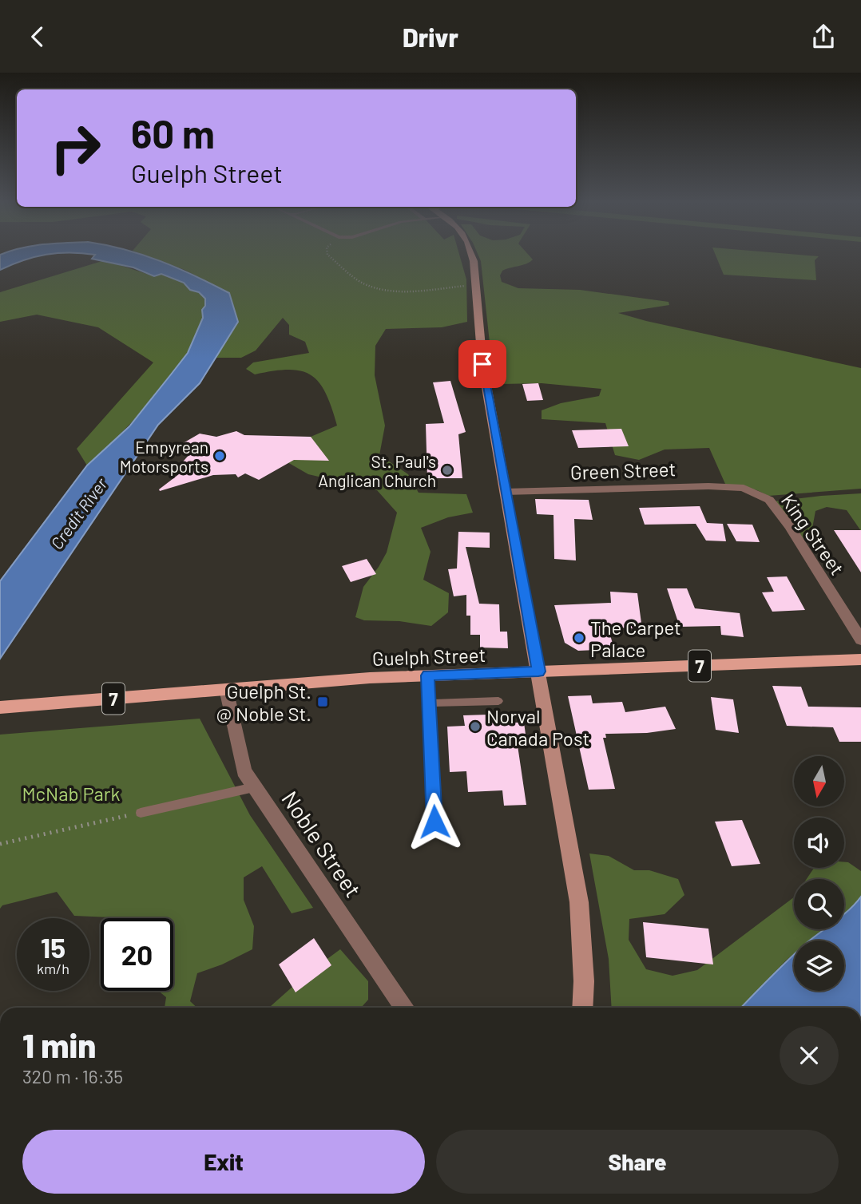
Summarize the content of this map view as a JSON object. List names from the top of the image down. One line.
{"streets":{"main road":["Guelph Street","7"],"street":["Green Street","King Street","Noble Street"]},"crossings":[["Green Street","King Street"],["Guelph Street","Noble Street"]],"water":["Credit River"],"parks":["McNab Park"],"places":{"other":["Empyrean Motorsports","St. Paul's Anglican Church","The Carpet Palace","Norval Canada Post"],"transit":["Guelph St. @ Noble St."]},"north":"bottom","page":{"header":"Drivr","turn":["60 m","Guelph Street"],"speed":"15 km/h","limit":"20","heading":["1 min","320 m · 16:35"],"buttons":["Exit","Share"]}}
